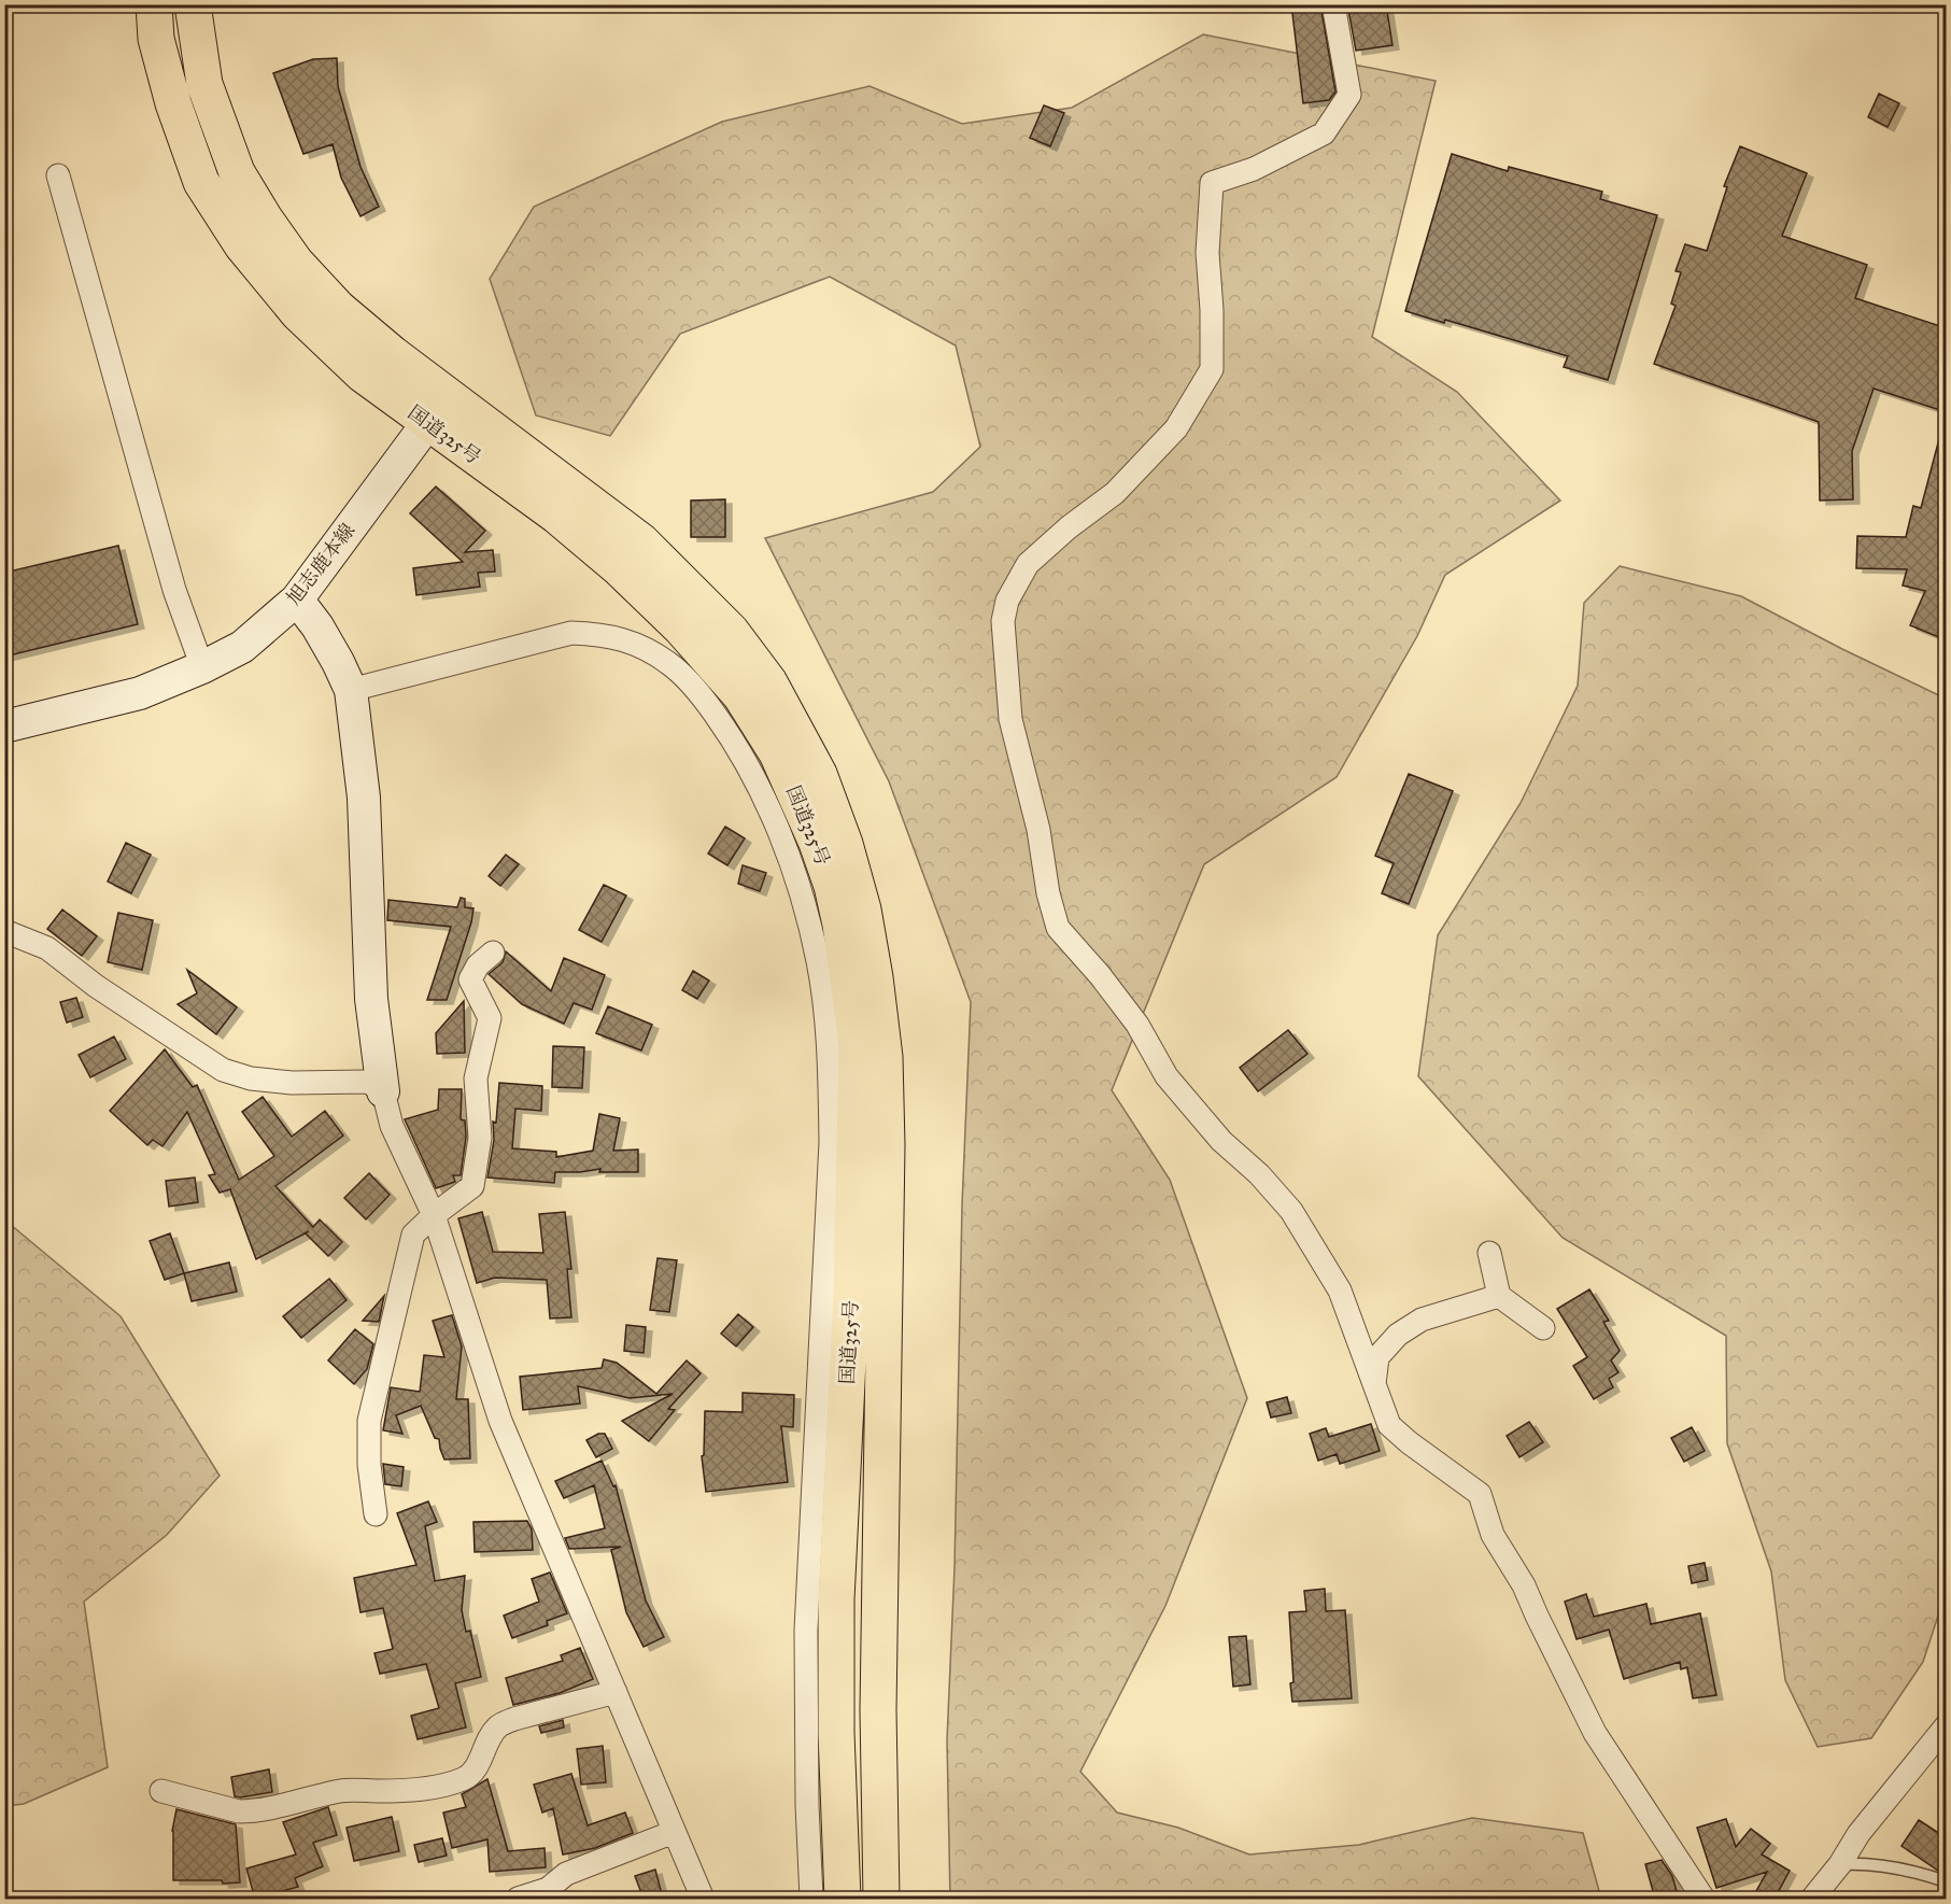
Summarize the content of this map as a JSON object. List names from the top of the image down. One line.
{"streets":{"highway":["国道325号"],"main road":["旭志鹿本線"]},"crossings":[["国道325号","旭志鹿本線"]]}
